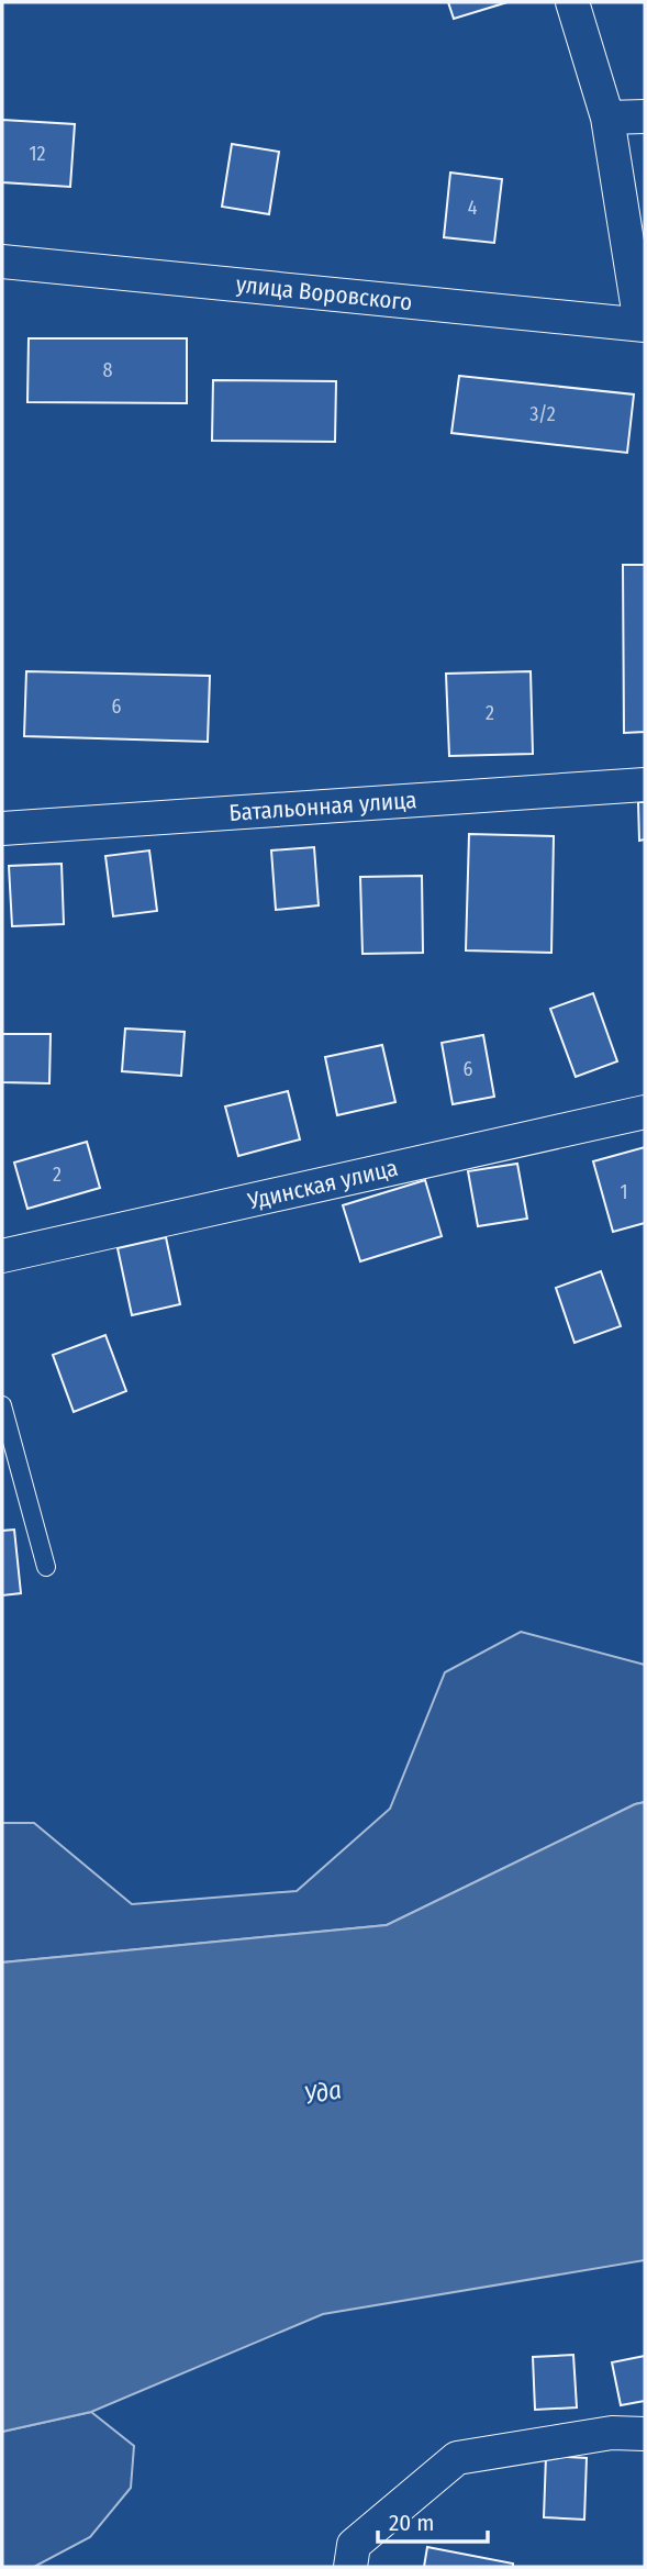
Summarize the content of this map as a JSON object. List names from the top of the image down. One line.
{"streets":{"street":["улица Воровского","Батальонная улица","Удинская улица"]},"water":["Уда"],"house_numbers":["12","4","8","3/2","6","2","6","2","1"],"scale_bar":"20 m"}
